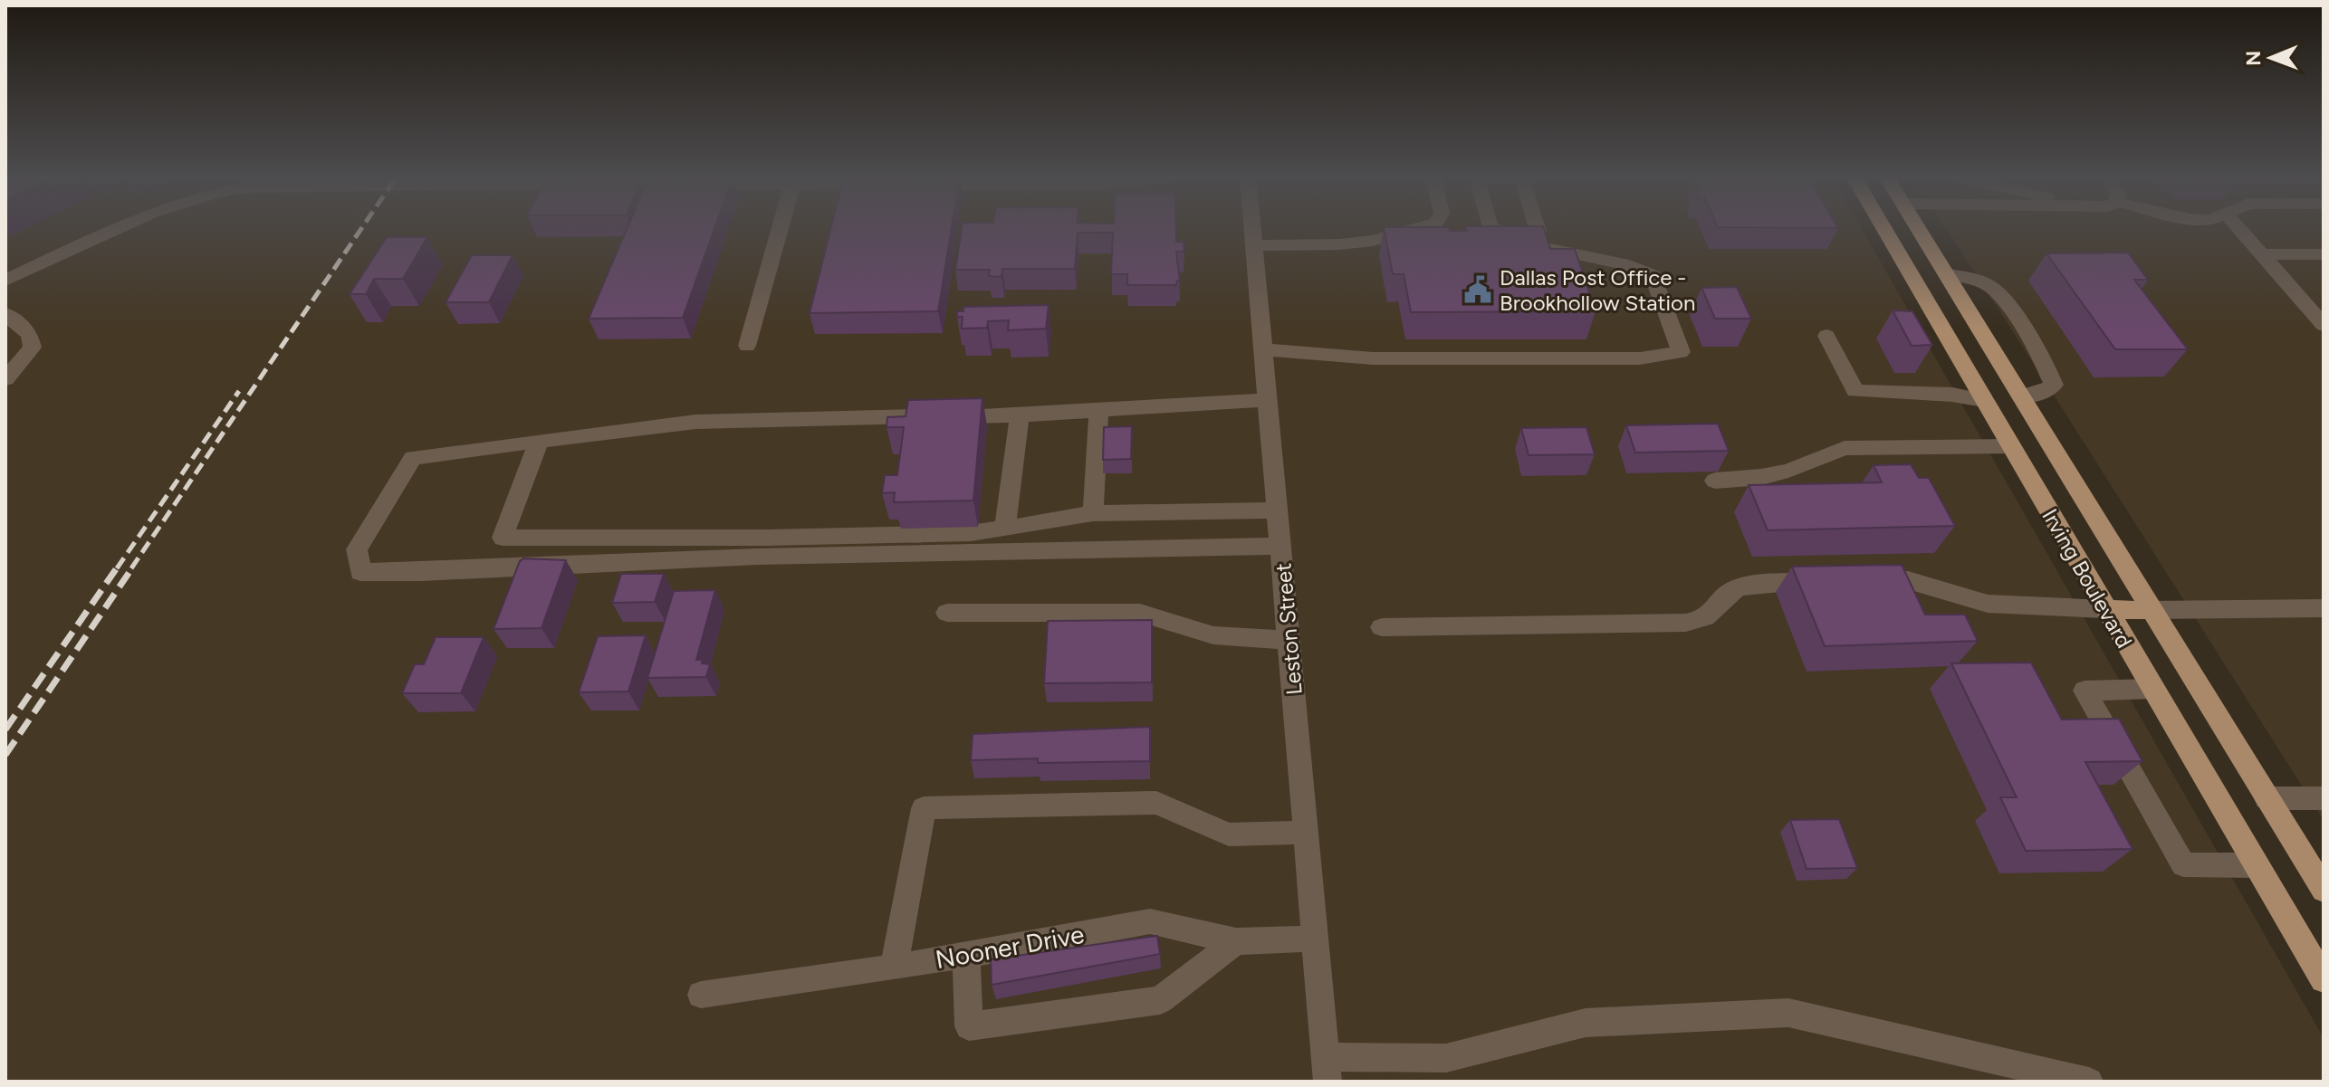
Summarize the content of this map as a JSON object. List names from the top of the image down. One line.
{"streets":{"main road":["Irving Boulevard"],"street":["Leston Street","Nooner Drive"]},"crossings":[["Leston Street","Nooner Drive"]],"places":{"public building":["Dallas Post Office - Brookhollow Station"]},"north":"left"}
